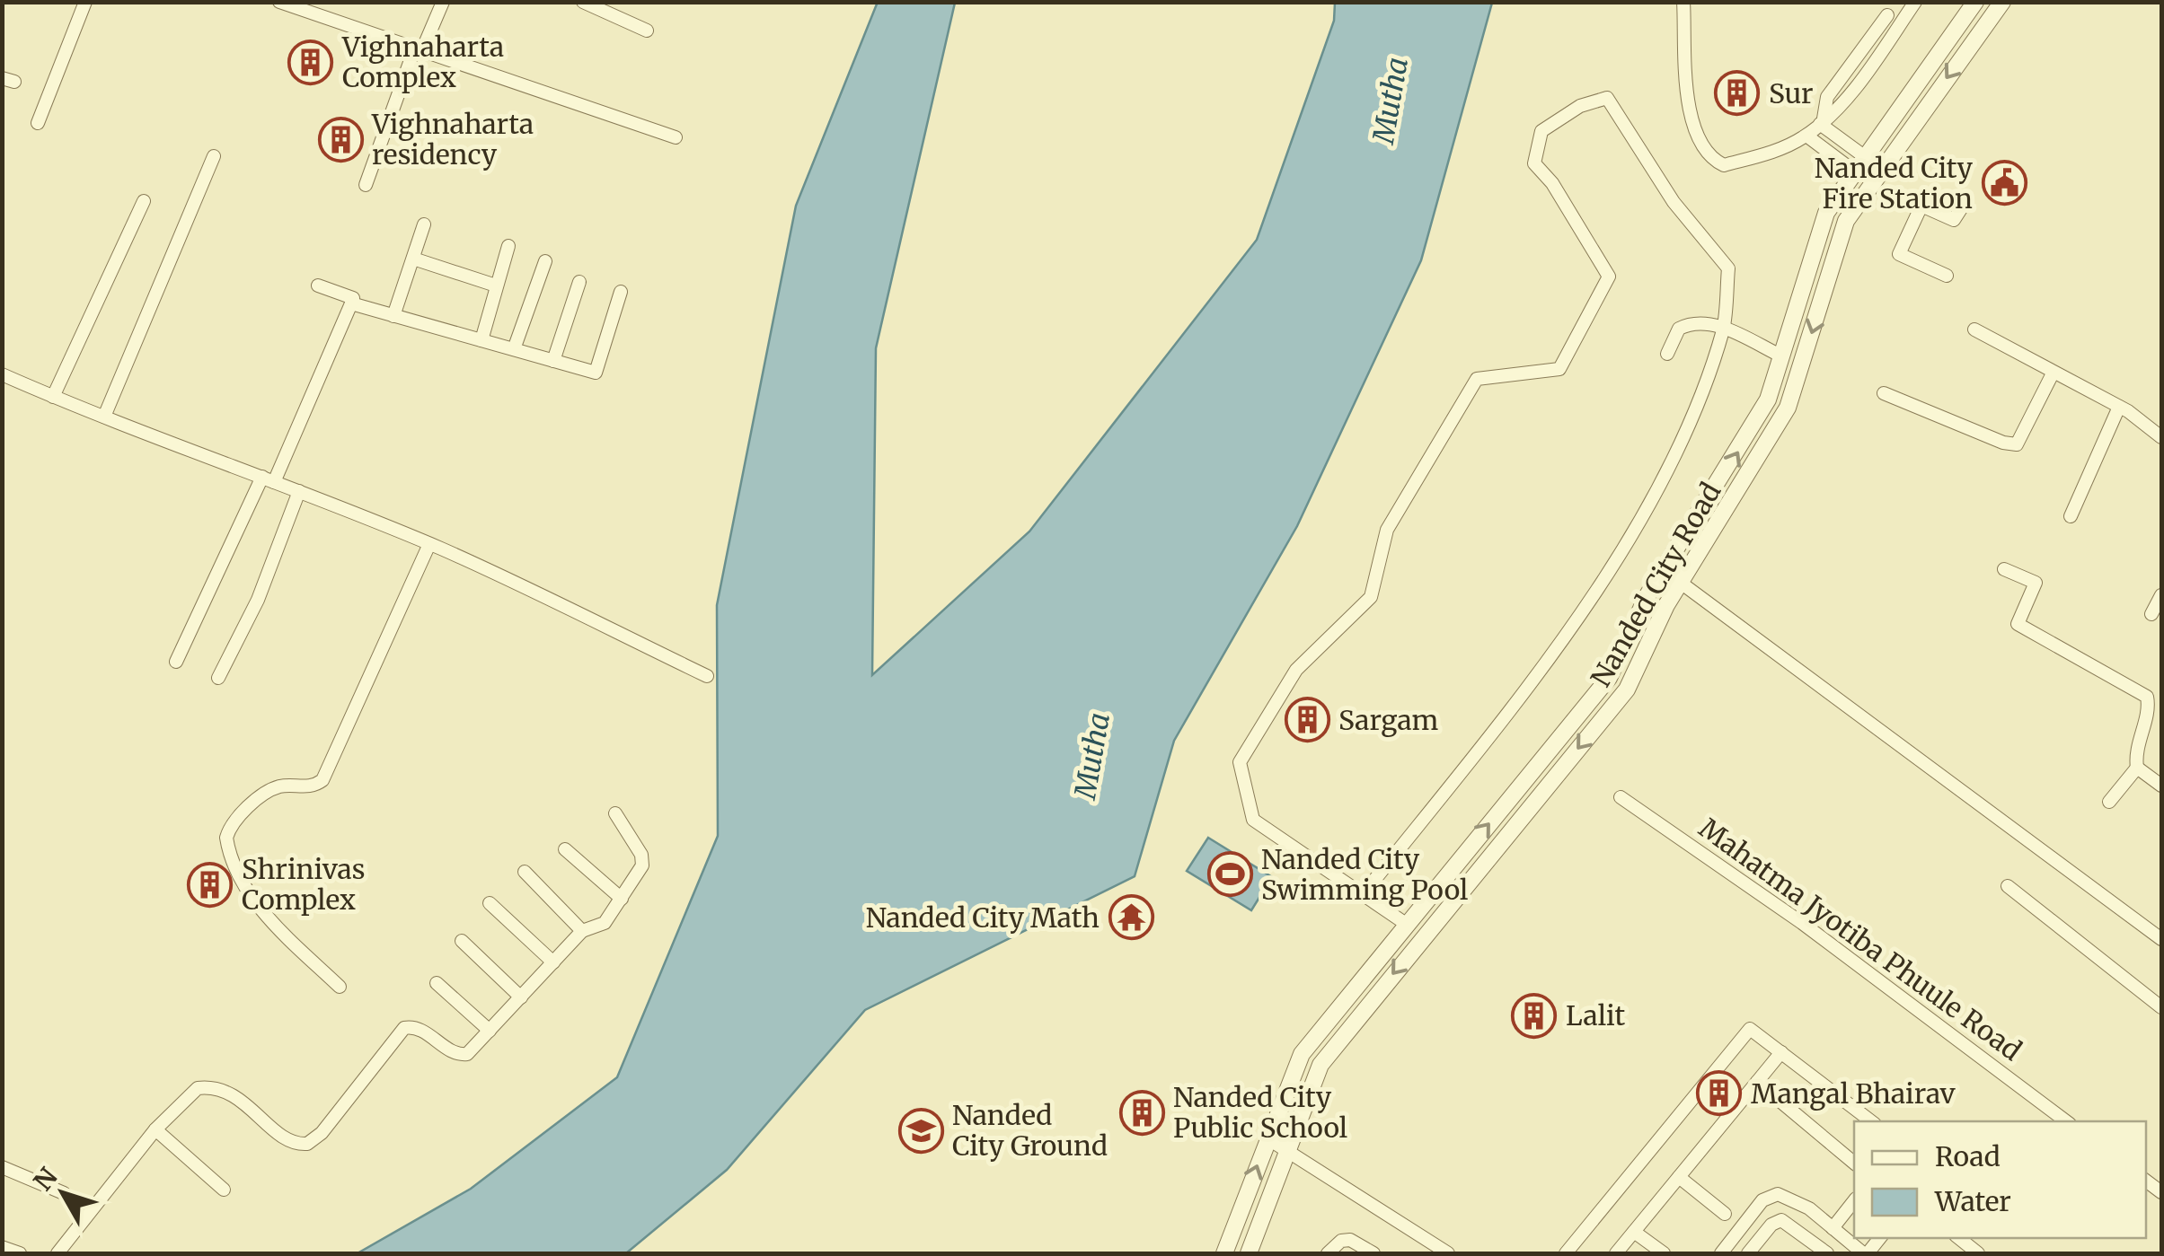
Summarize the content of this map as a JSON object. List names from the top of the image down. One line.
{"streets":{"street":["Nanded City Road","Mahatma Jyotiba Phuule Road"]},"water":["Mutha"],"places":{"building":["Vighnaharta Complex","Sur","Vighnaharta residency","Sargam","Shrinivas Complex","Lalit","Mangal Bhairav","Nanded City Public School"],"public building":["Nanded City Fire Station"],"sports":["Nanded City Swimming Pool"],"temple":["Nanded City Math"],"school or university":["Nanded City Ground"]},"legend":["Road","Water"],"north":"top left"}
